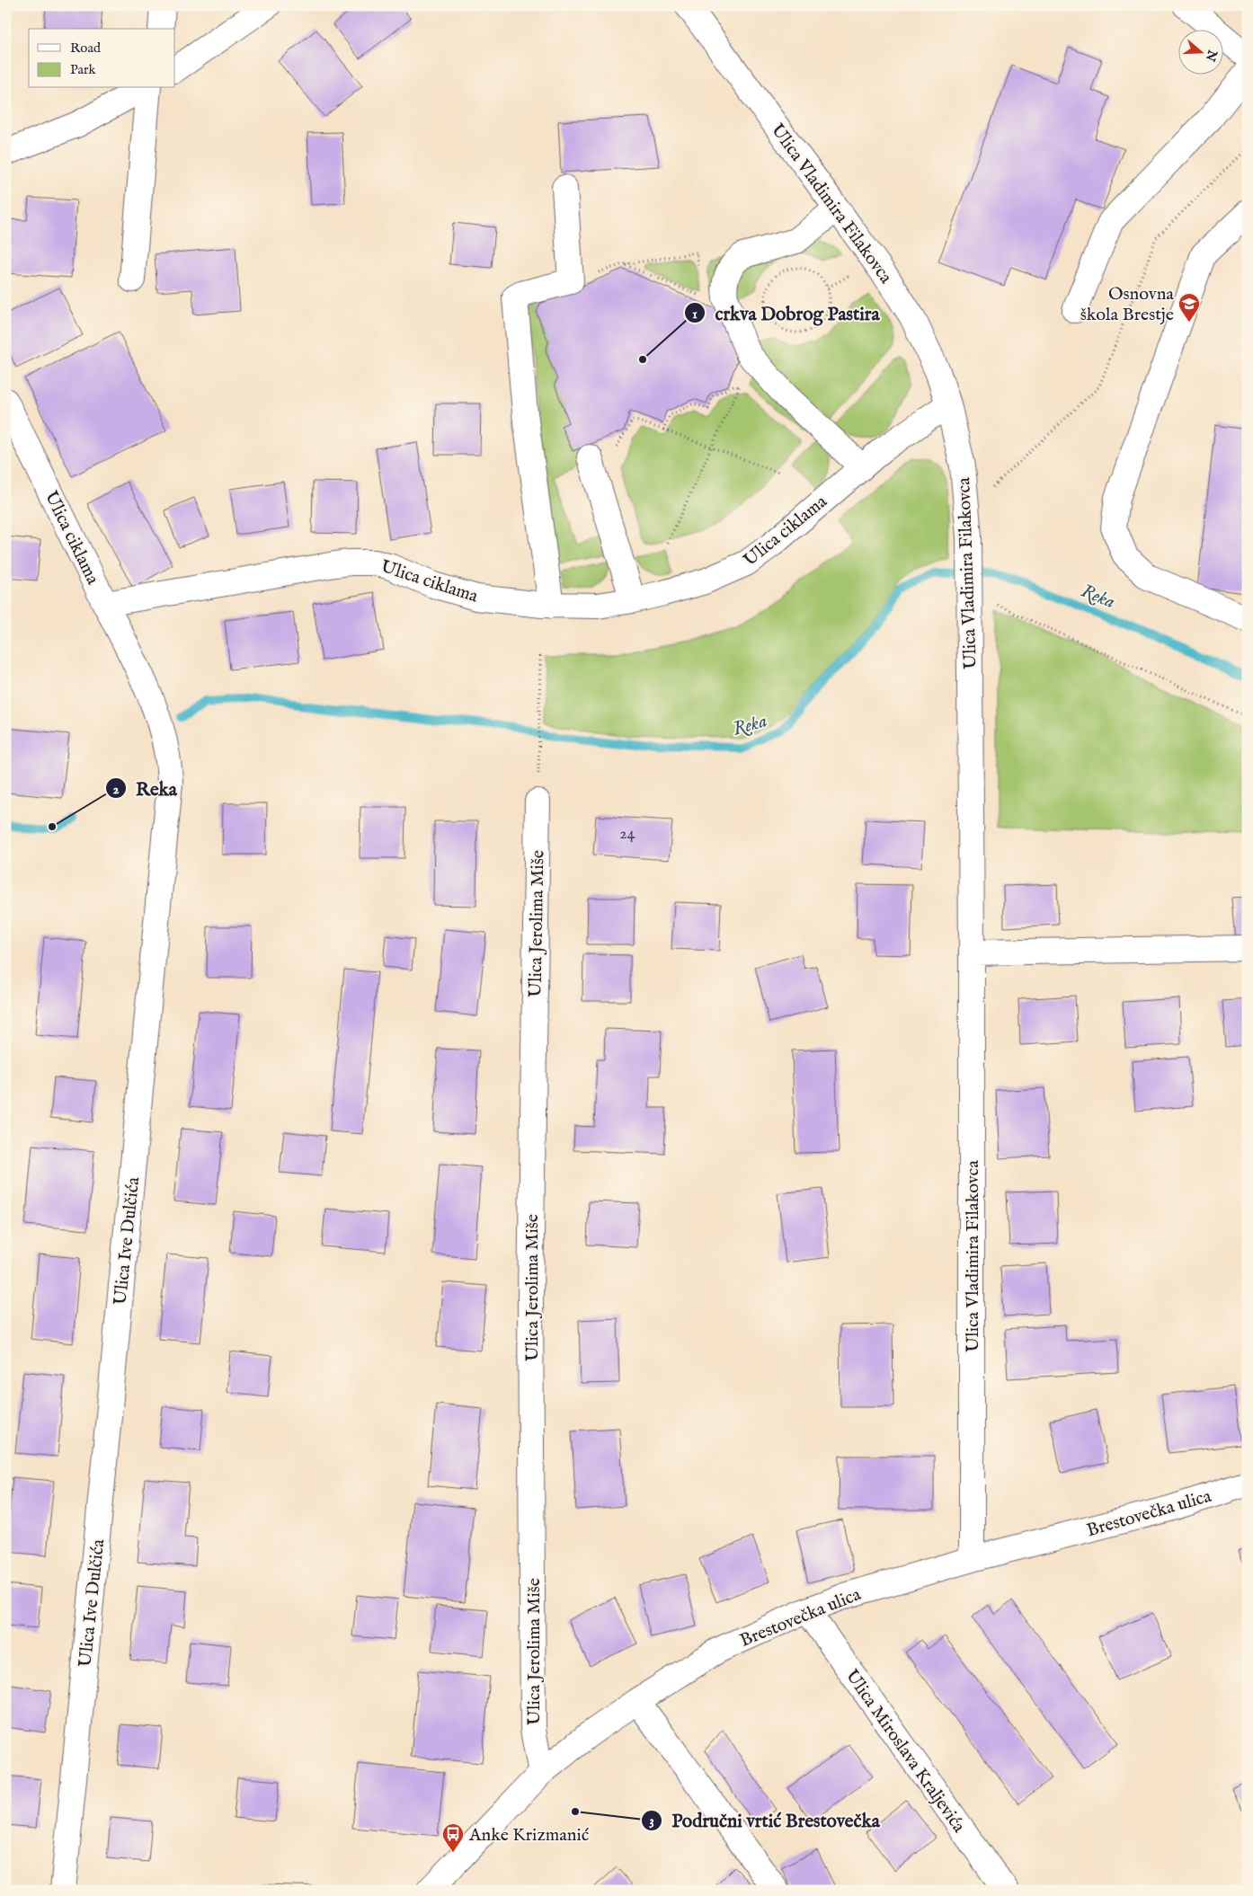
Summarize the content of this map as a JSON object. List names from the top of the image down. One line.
{"streets":{"street":["Ulica Vladimira Filakovca","Ulica ciklama","Ulica Jerolima Miše","Ulica Ive Dulčića","Brestovečka ulica","Ulica Miroslava Kraljevića"]},"crossings":[["Ulica Vladimira Filakovca","Ulica ciklama"],["Ulica Vladimira Filakovca","Brestovečka ulica"],["Ulica ciklama","Ulica Ive Dulčića"],["Ulica Jerolima Miše","Brestovečka ulica"],["Brestovečka ulica","Ulica Miroslava Kraljevića"]],"water":["Reka"],"places":{"school or university":["Osnovna škola Brestje"],"other":["crkva Dobrog Pastira","Reka","Područni vrtić Brestovečka"],"bus stop":["Anke Krizmanić"]},"house_numbers":["24"],"legend":["Road","Park"],"north":"right"}
